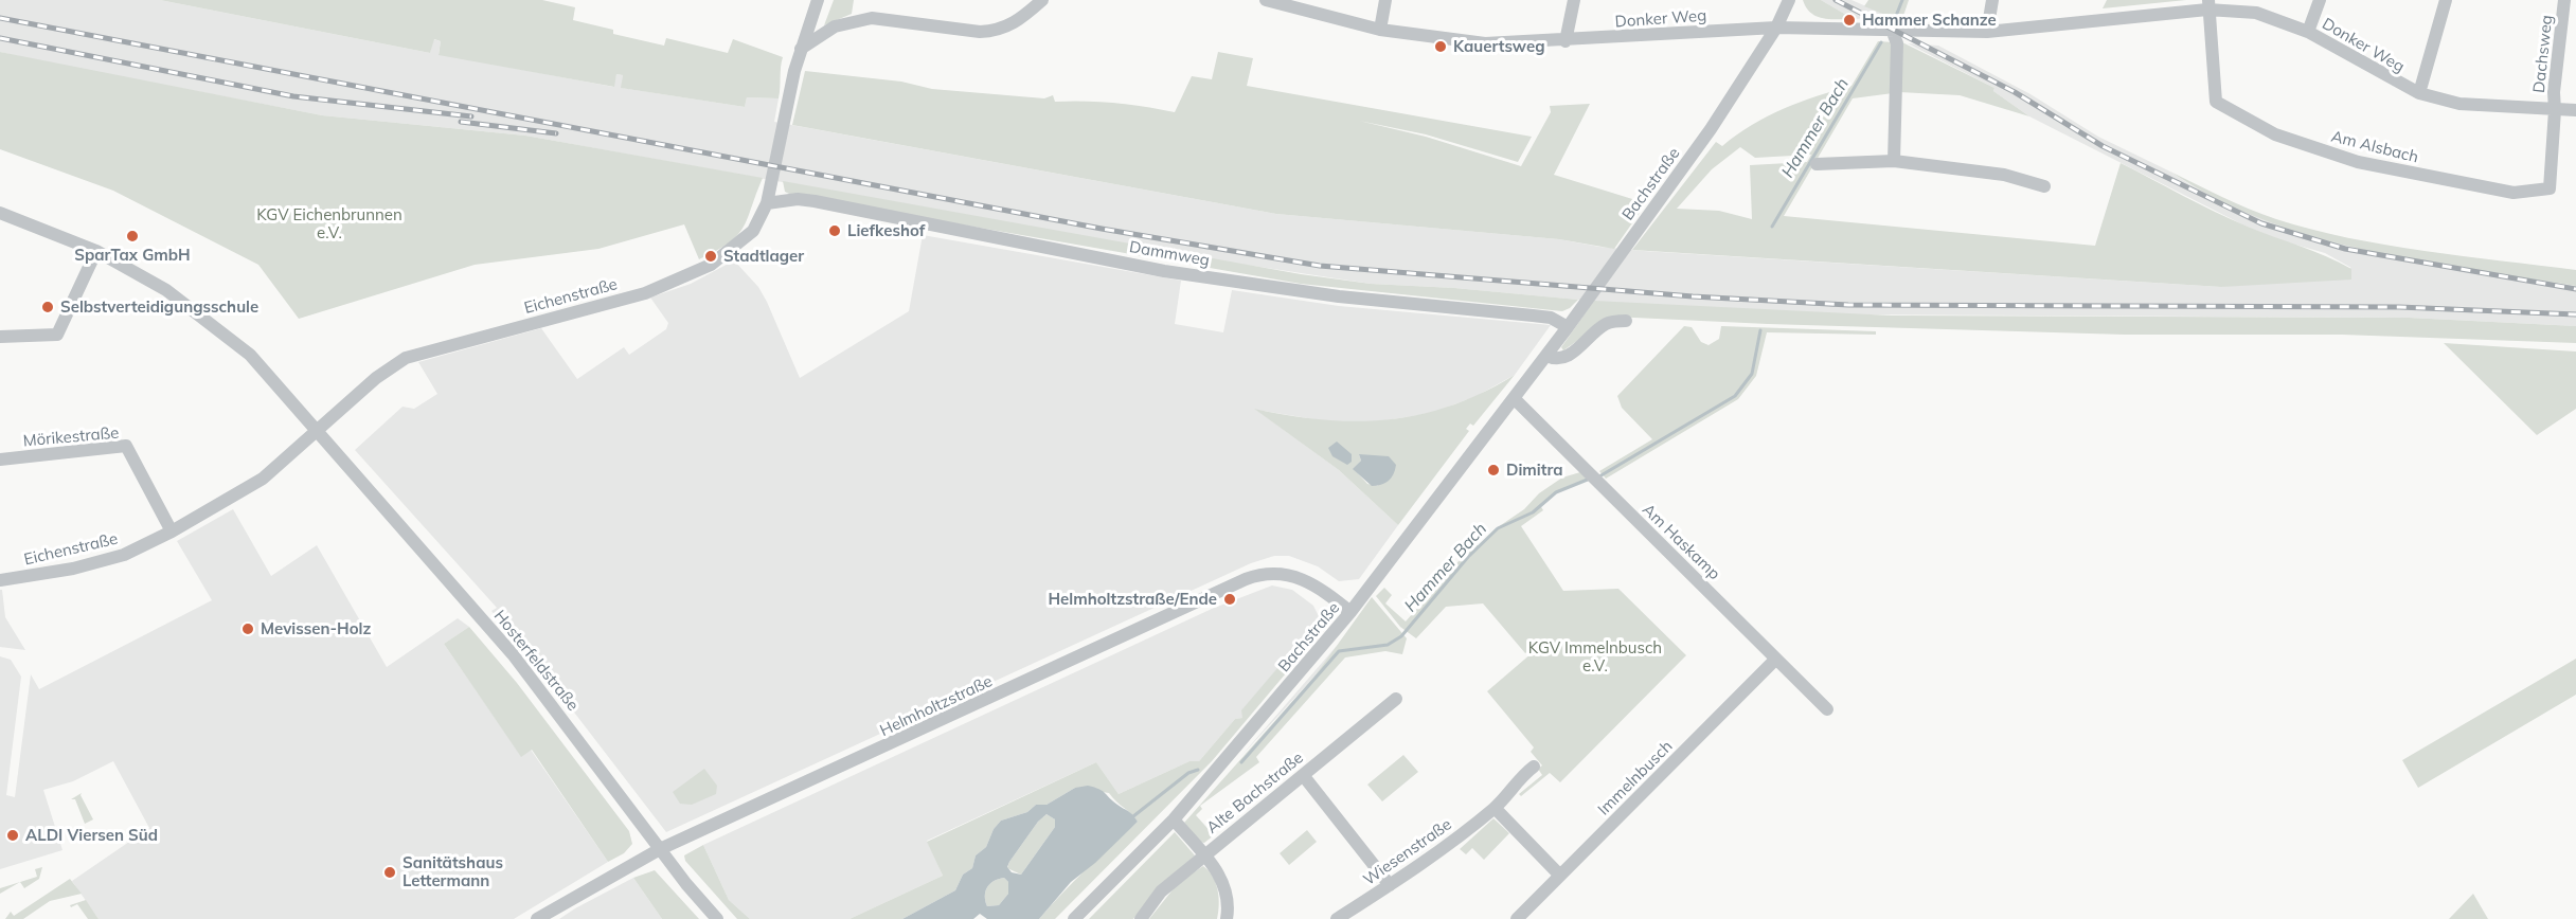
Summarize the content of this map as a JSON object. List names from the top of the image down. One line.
{"streets":{"street":["Donker Weg","Dachsweg","Am Alsbach","Bachstraße","Dammweg","Eichenstraße","Mörikestraße","Am Haskamp","Hosterfeldstraße","Helmholtzstraße","Immelnbusch","Alte Bachstraße","Wiesenstraße"]},"crossings":[["Donker Weg","Dachsweg"],["Donker Weg","Am Alsbach"],["Donker Weg","Bachstraße"],["Dachsweg","Am Alsbach"],["Bachstraße","Dammweg"],["Bachstraße","Am Haskamp"],["Bachstraße","Helmholtzstraße"],["Dammweg","Eichenstraße"],["Eichenstraße","Mörikestraße"],["Eichenstraße","Hosterfeldstraße"],["Am Haskamp","Immelnbusch"],["Hosterfeldstraße","Helmholtzstraße"]],"water":["Hammer Bach"],"parks":["KGV Eichenbrunnen e.V.","KGV Immelnbusch e.V."],"places":["Hammer Schanze","Kauertsweg","Liefkeshof","SparTax GmbH","Stadtlager","Selbstverteidigungsschule","Dimitra","Helmholtzstraße/Ende","Mevissen-Holz","ALDI Viersen Süd","Sanitätshaus Lettermann"]}
